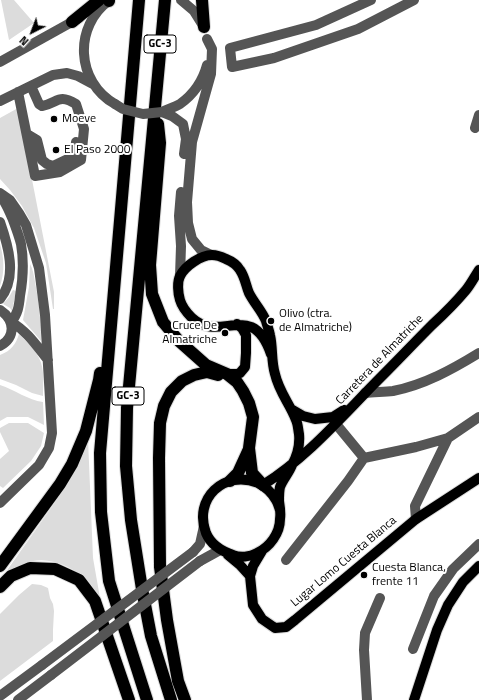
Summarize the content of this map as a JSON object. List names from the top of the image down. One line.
{"streets":{"highway":["GC-3"],"main road":["Carretera de Almatriche","Lugar Lomo Cuesta Blanca"]},"places":["Moeve","El Paso 2000","Olivo (ctra. de Almatriche)","Cruce De Almatriche","Cuesta Blanca, frente 11"],"north":"bottom left"}
